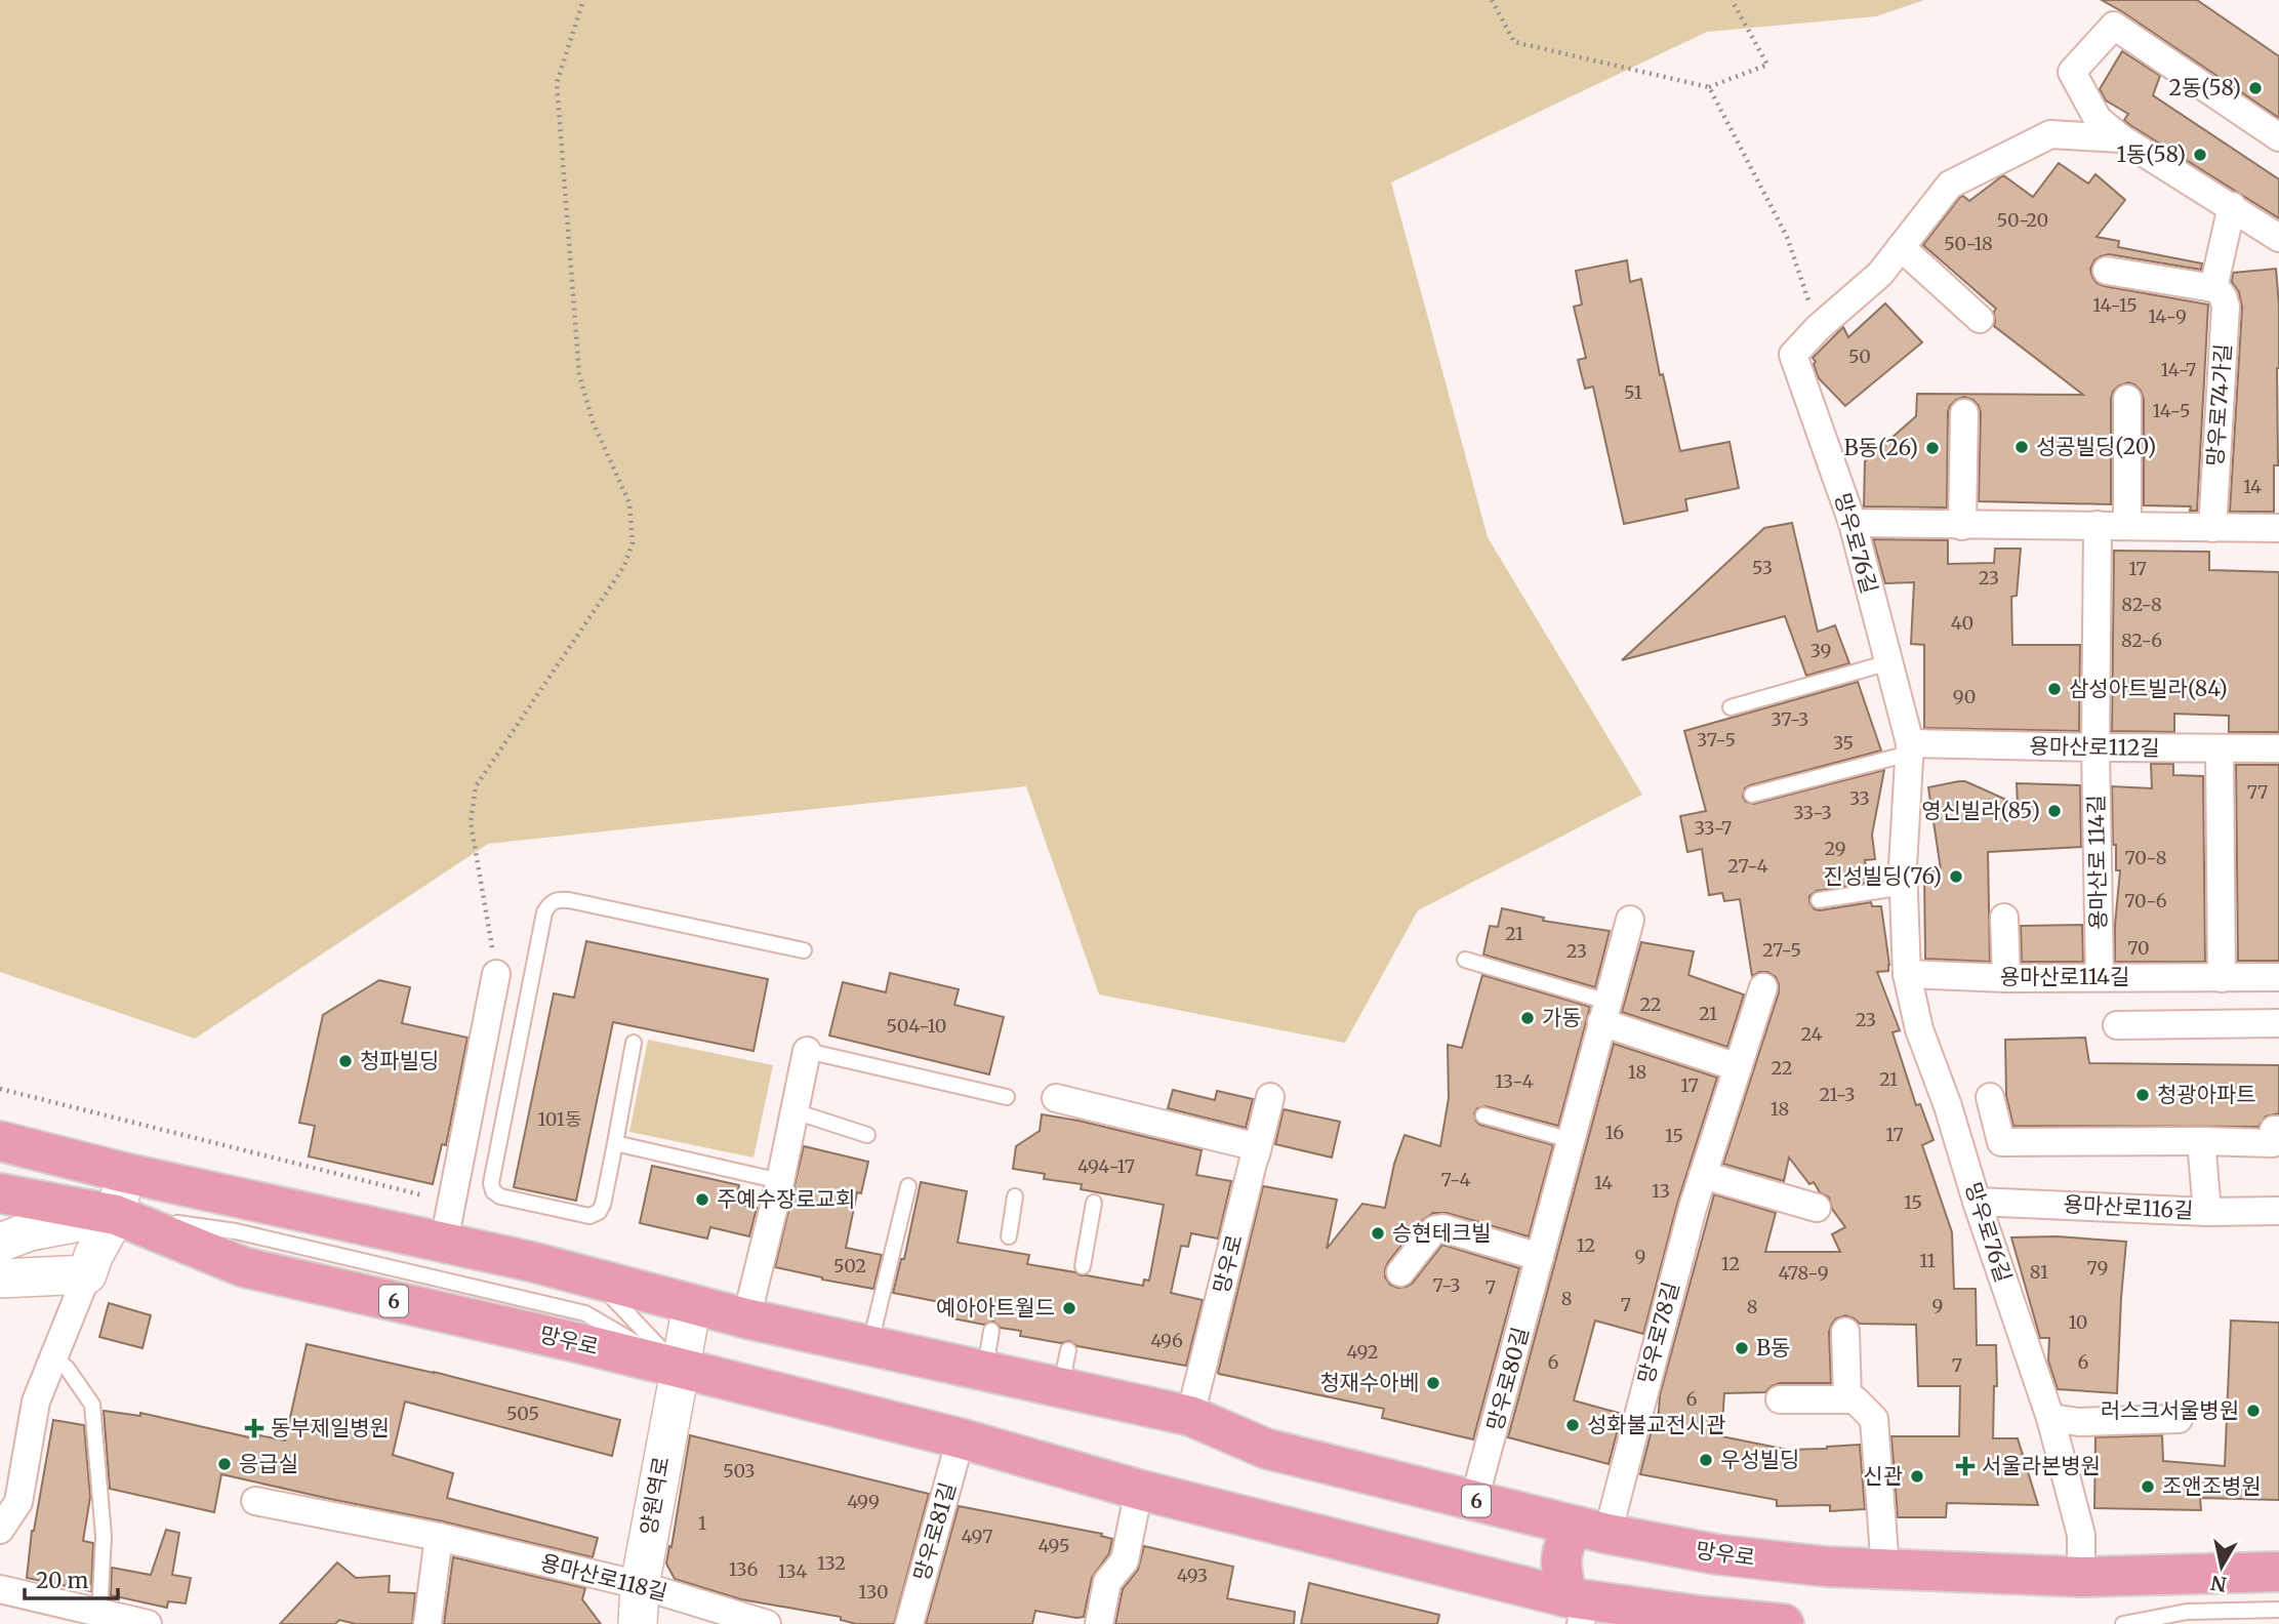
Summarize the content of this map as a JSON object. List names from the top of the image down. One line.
{"streets":{"main road":["망우로","6"],"street":["망우로74가길","망우로76길","용마산로112길","용마산로 114길","용마산로114길","용마산로116길","망우로78길","망우로80길","양원역로","망우로81길","용마산로118길"]},"crossings":[["망우로76길","용마산로112길"],["망우로76길","용마산로114길"],["망우로76길","용마산로116길"],["망우로76길","망우로"],["용마산로112길","용마산로 114길"],["용마산로 114길","용마산로114길"],["망우로","망우로78길"],["망우로","망우로80길"],["망우로","양원역로"],["망우로","망우로81길"],["양원역로","용마산로118길"]],"places":{"other":["2동(58)","1동(58)","성공빌딩(20)","B동(26)","삼성아트빌라(84)","영신빌라(85)","진성빌딩(76)","가동","청파빌딩","청광아파트","주예수장로교회","승현테크빌","예아아트월드","B동","청재수아베","러스크서울병원","성화불교전시관","우성빌딩","응급실","신관","조앤조병원"],"health":["동부제일병원","서울라본병원"]},"house_numbers":["50-20","50-18","14-15","14-9","50","14-7","51","14-5","14","53","17","23","82-8","40","82-6","39","90","37-3","37-5","35","77","33","33-3","33-7","29","70-8","27-4","70-6","21","70","27-5","23","22","21","23","504-10","24","22","18","21","13-4","17","21-3","18","101동","16","17","15","494-17","7-4","14","13","15","12","9","11","12","502","79","81","478-9","7-3","7","8","7","9","8","10","496","492","6","6","7","6","505","503","499","1","497","495","132","136","134","493","130"],"scale_bar":"20 m","north":"bottom"}
